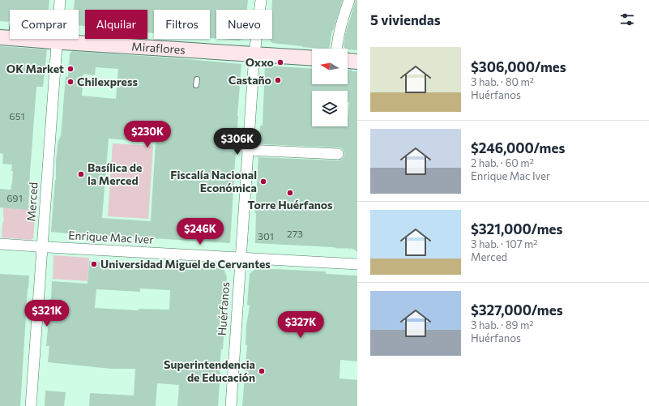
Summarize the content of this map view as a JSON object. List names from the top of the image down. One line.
{"streets":{"street":["Miraflores","Merced","Enrique Mac Iver","Huérfanos"]},"crossings":[["Miraflores","Merced"],["Miraflores","Huérfanos"],["Merced","Enrique Mac Iver"],["Enrique Mac Iver","Huérfanos"]],"places":["Oxxo","OK Market","Castaño","Chilexpress","Basílica de la Merced","Fiscalía Nacional Económica","Torre Huérfanos","Universidad Miguel de Cervantes","Superintendencia de Educación"],"house_numbers":["651","691","273","301"],"north":"left","page":{"heading":"5 viviendas","chip":["Comprar","Alquilar","Filtros","Nuevo"],"list":[{"name":"$306,000/mes","note":"3 hab. · 80 m² · Huérfanos"},{"name":"$246,000/mes","note":"2 hab. · 60 m² · Enrique Mac Iver"},{"name":"$321,000/mes","note":"3 hab. · 107 m² · Merced"},{"name":"$327,000/mes","note":"3 hab. · 89 m² · Huérfanos"}],"price":["$230K","$306K","$246K","$321K","$327K"]}}
